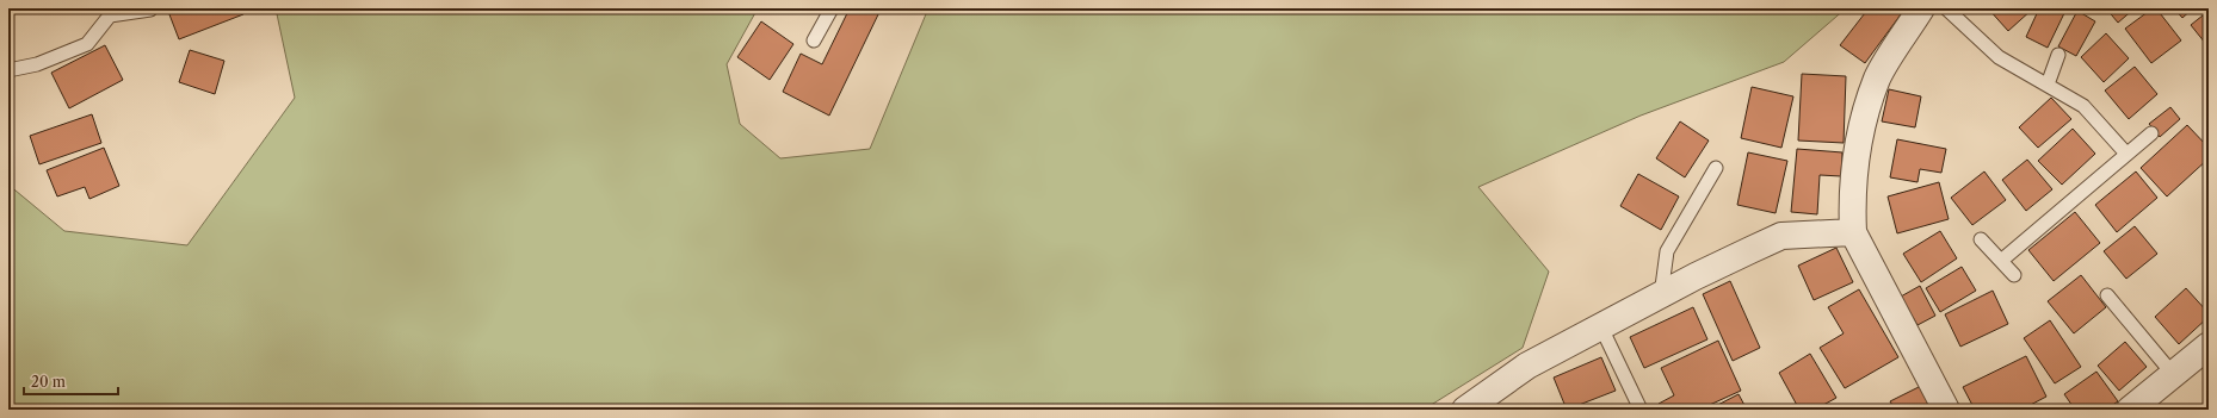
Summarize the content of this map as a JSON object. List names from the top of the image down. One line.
{"scale_bar":"20 m"}
